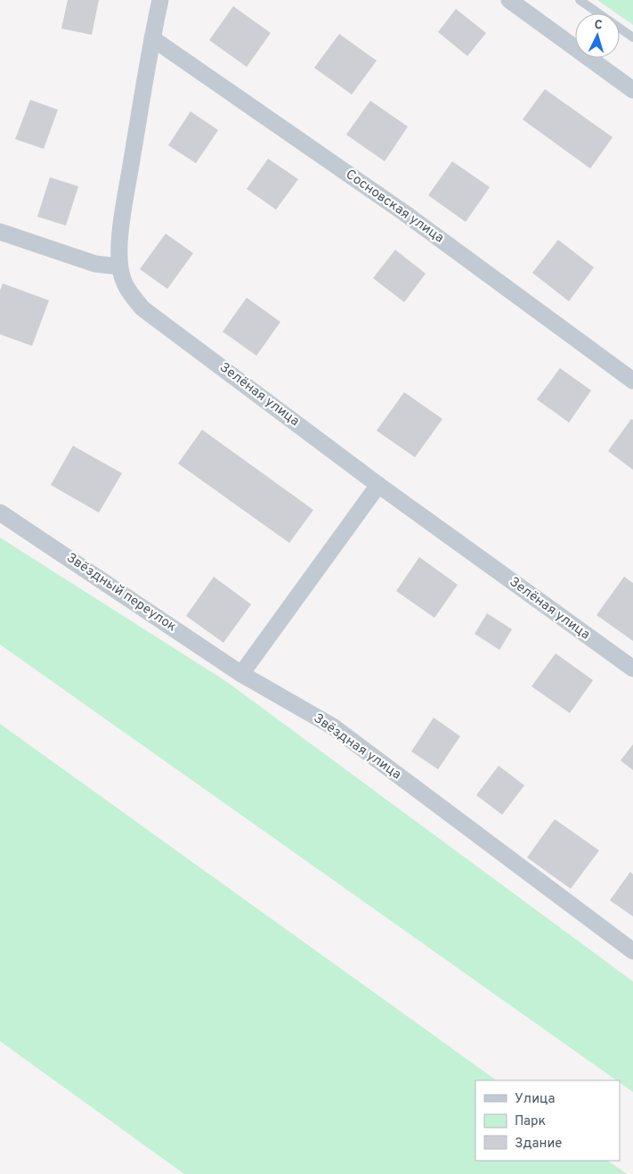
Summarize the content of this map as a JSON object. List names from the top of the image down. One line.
{"streets":{"street":["Сосновская улица","Зелёная улица","Звёздный переулок","Звёздная улица"]},"crossings":[["Сосновская улица","Зелёная улица"],["Звёздный переулок","Звёздная улица"]],"legend":["Улица","Парк","Здание"],"north":"top"}
